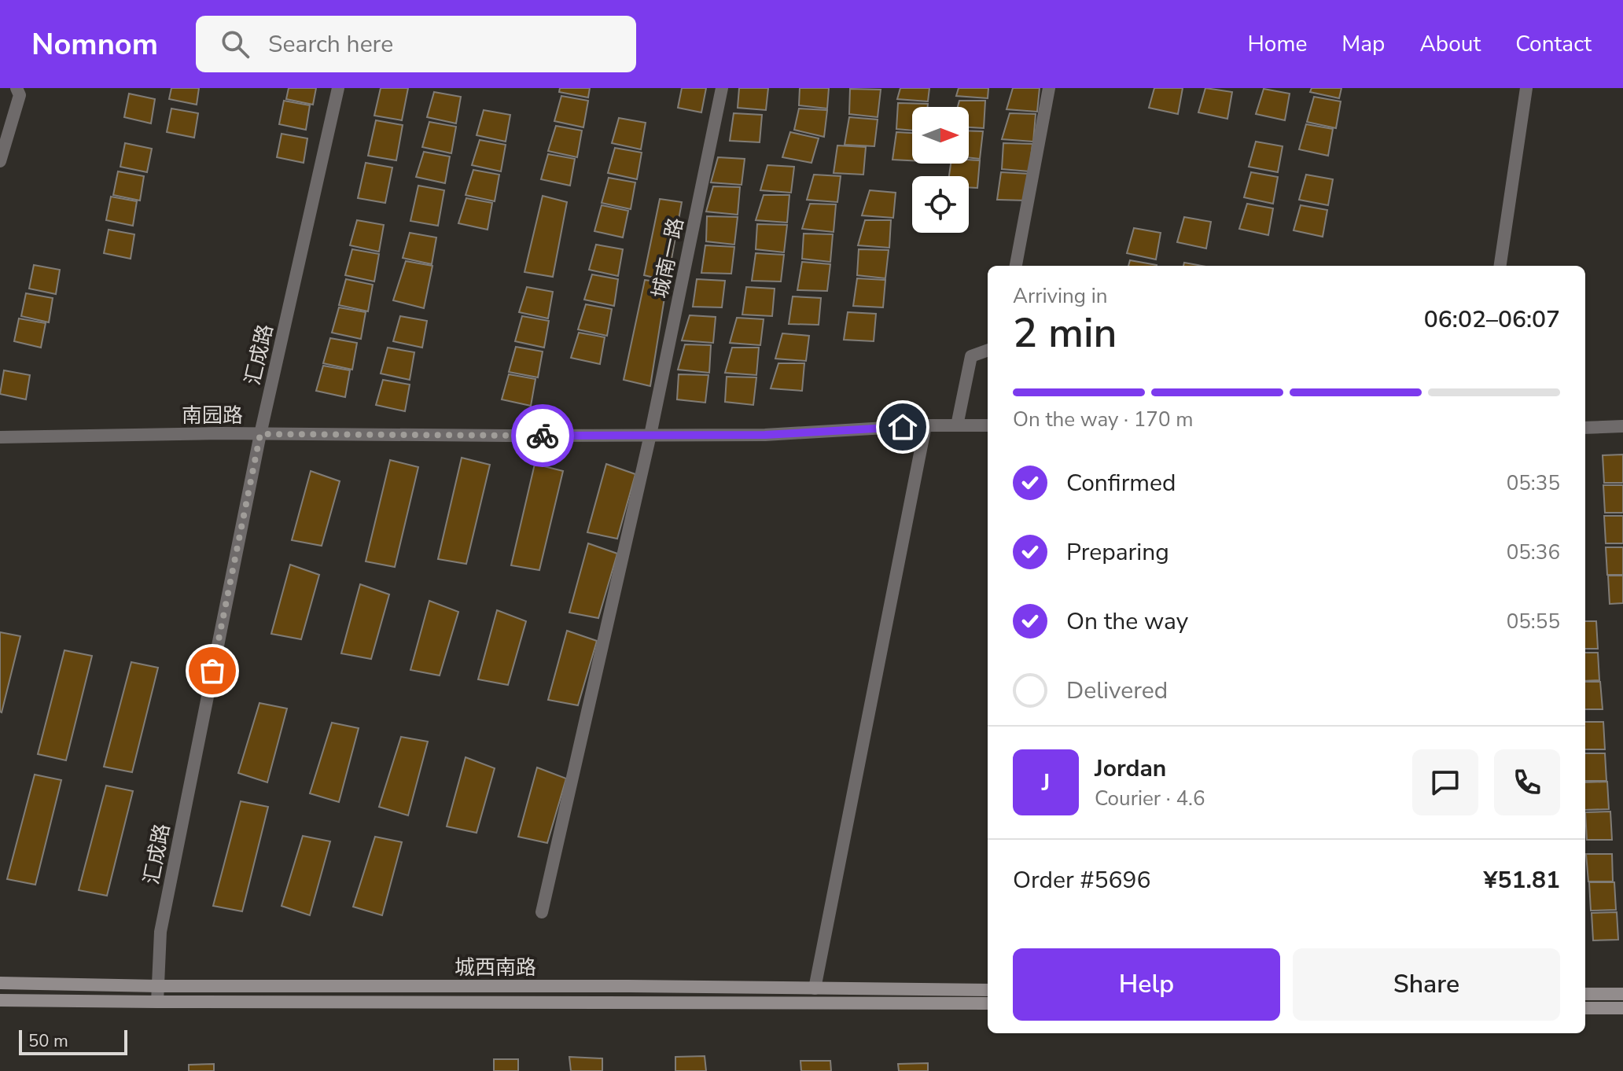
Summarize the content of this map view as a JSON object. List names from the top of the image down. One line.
{"streets":{"main road":["城西南路"],"street":["城南一路","汇成路","南园路"]},"crossings":[["城南一路","南园路"],["汇成路","南园路"],["汇成路","城西南路"]],"scale_bar":"50 m","north":"right","page":{"header":"Nomnom","search":"Search here","nav":["Home","Map","About","Contact"],"heading":["2 min","Arriving in","06:02–06:07"],"panel":["Jordan","Courier · 4.6","Order #5696","¥51.81"],"bar":"On the way · 170 m","list":[["Confirmed","05:35"],["Preparing","05:36"],["On the way","05:55"],"Delivered"],"round":"J","buttons":["Help","Share"],"scale":"50 m"}}
